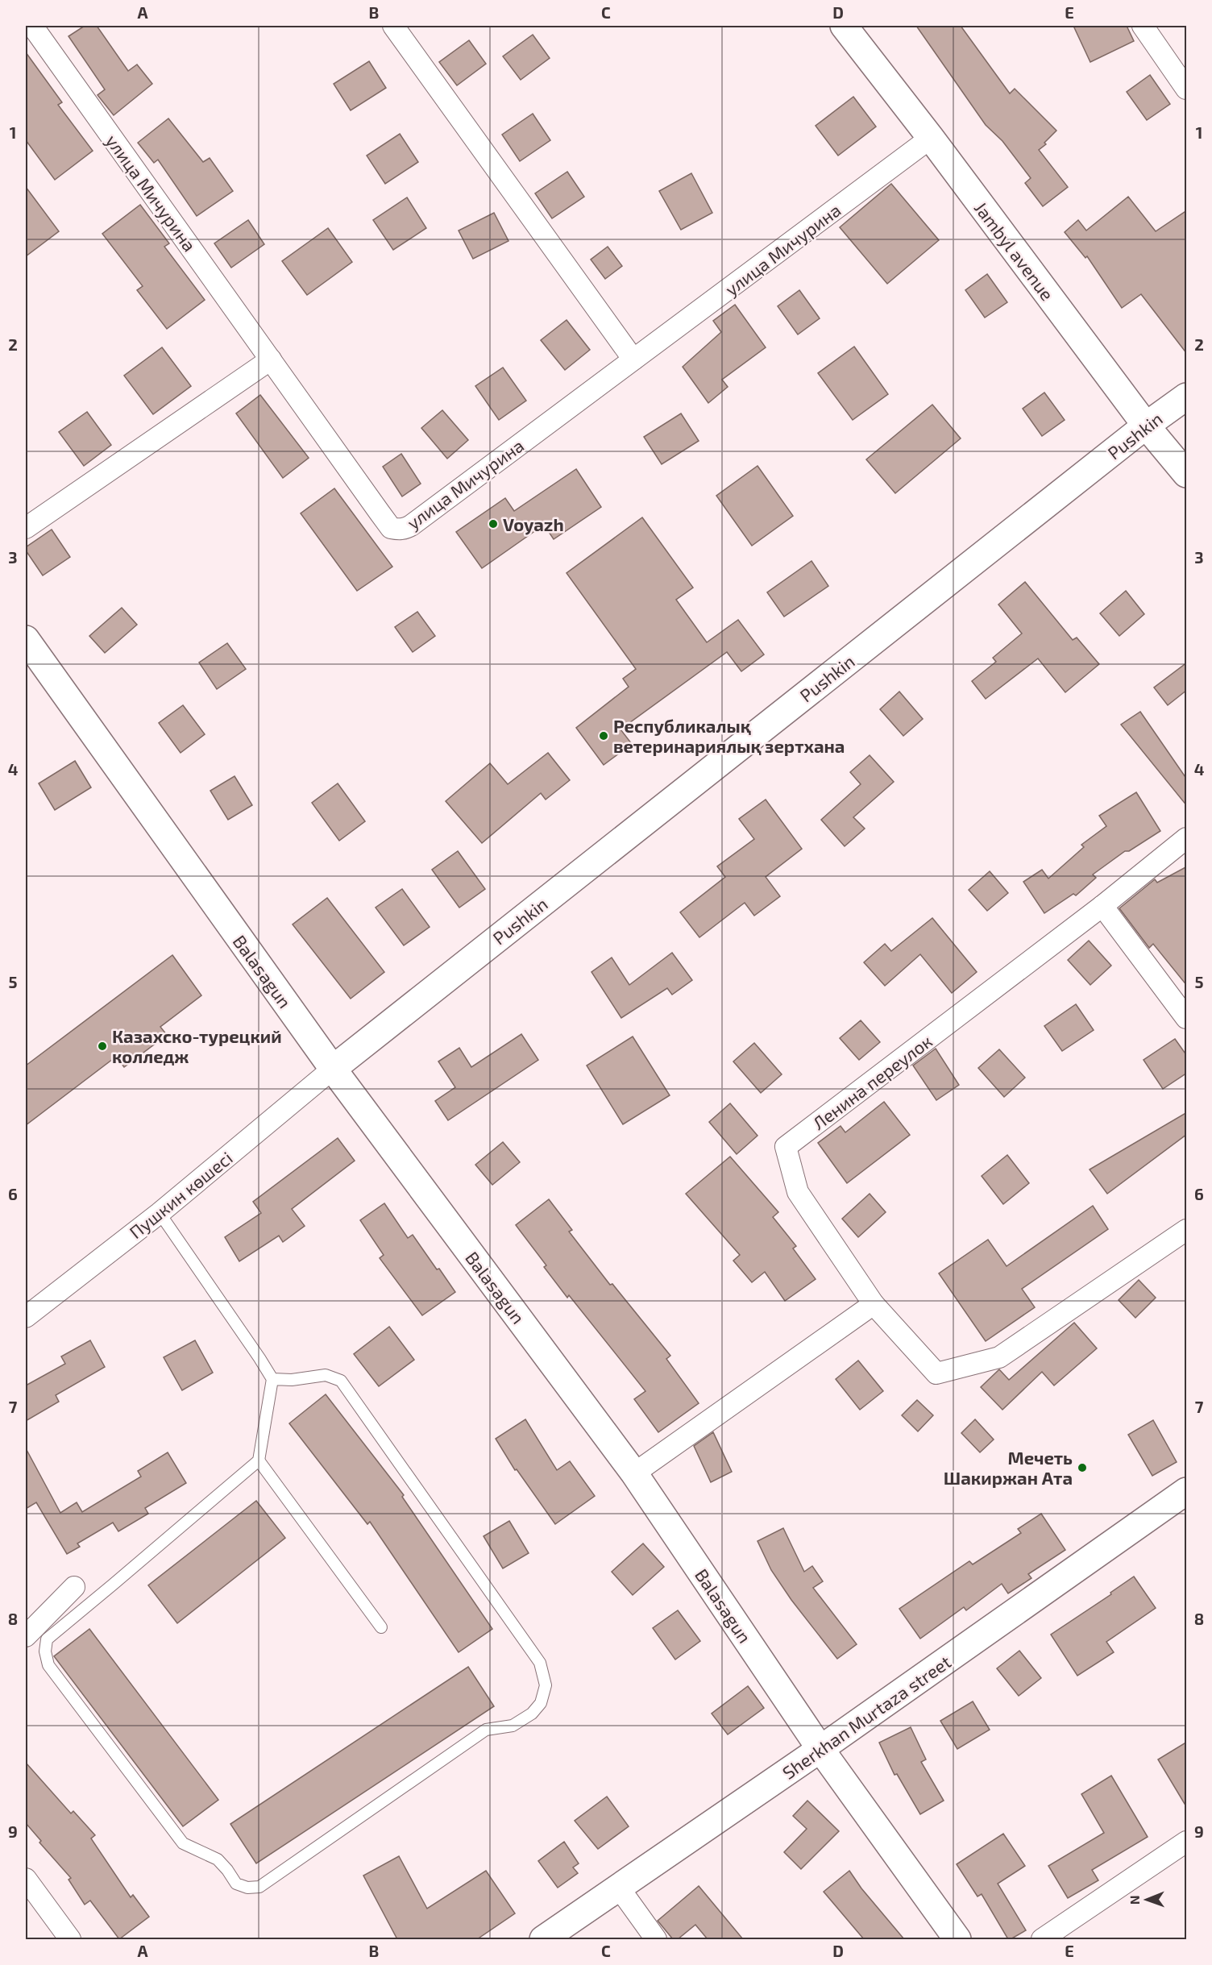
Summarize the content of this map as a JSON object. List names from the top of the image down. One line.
{"streets":{"street":["улица Мичурина","Jambyl avenue","Pushkin","Balasagun","Ленина переулок","Пушкин көшесі","Sherkhan Murtaza street"]},"crossings":[["улица Мичурина","Jambyl avenue"],["Jambyl avenue","Pushkin"],["Pushkin","Balasagun"],["Pushkin","Пушкин көшесі"],["Balasagun","Пушкин көшесі"],["Balasagun","Sherkhan Murtaza street"]],"places":["Voyazh","Республикалық ветеринариялық зертхана","Казахско-турецкий колледж","Мечеть Шакиржан Ата"],"north":"left","grid":{"columns":["A","B","C","D","E"],"rows":["1","2","3","4","5","6","7","8","9"]}}
